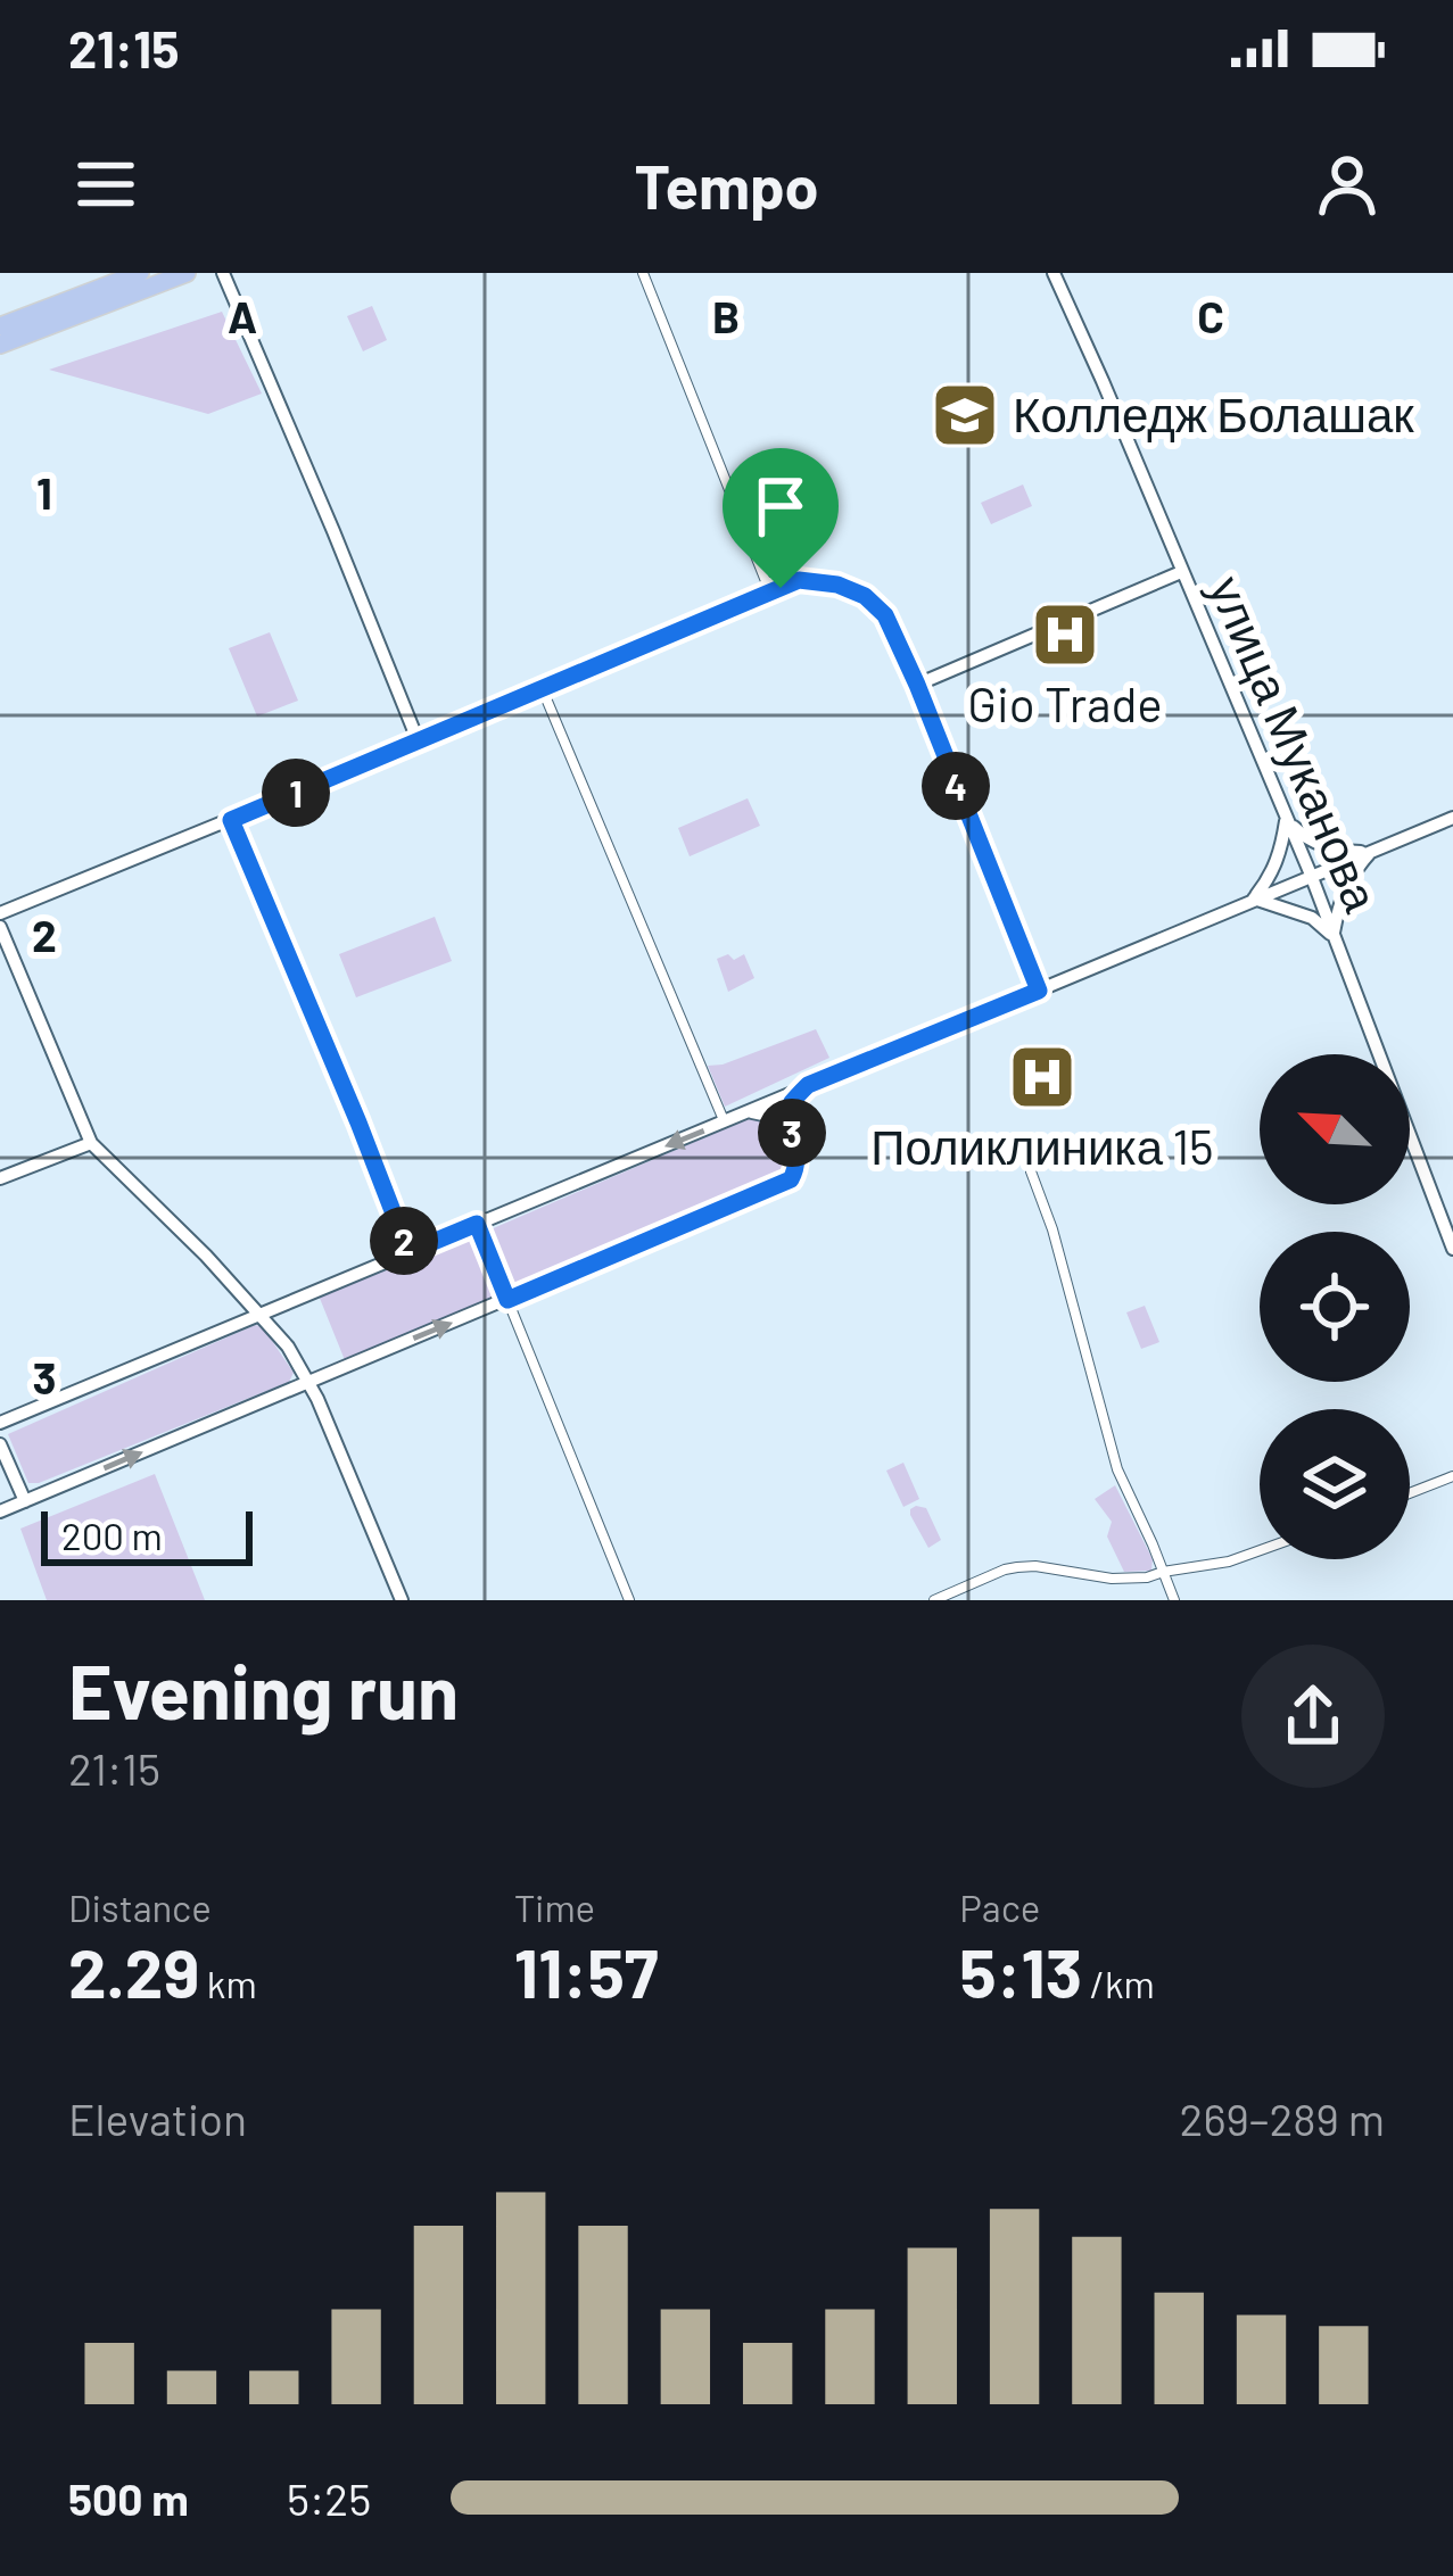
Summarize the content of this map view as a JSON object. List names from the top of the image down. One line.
{"streets":{"main road":["улица Муканова"]},"places":{"school or university":["Колледж Болашак"],"hospital":["Gio Trade","Поликлиника 15"]},"scale_bar":"200 m","north":"top left","page":{"status":"21:15","header":"Tempo","pins":["4","1","3","2"],"scale":"200 m","heading":["Evening run","21:15"],"stats":[["Distance","2.29 km"],["Time","11:57"],["Pace","5:13 /km"]],"chart":["Elevation","269–289 m"],"list":[{"name":"500 m","note":"5:25"}]},"grid":{"columns":["A","B","C"],"rows":["1","2","3"]}}
